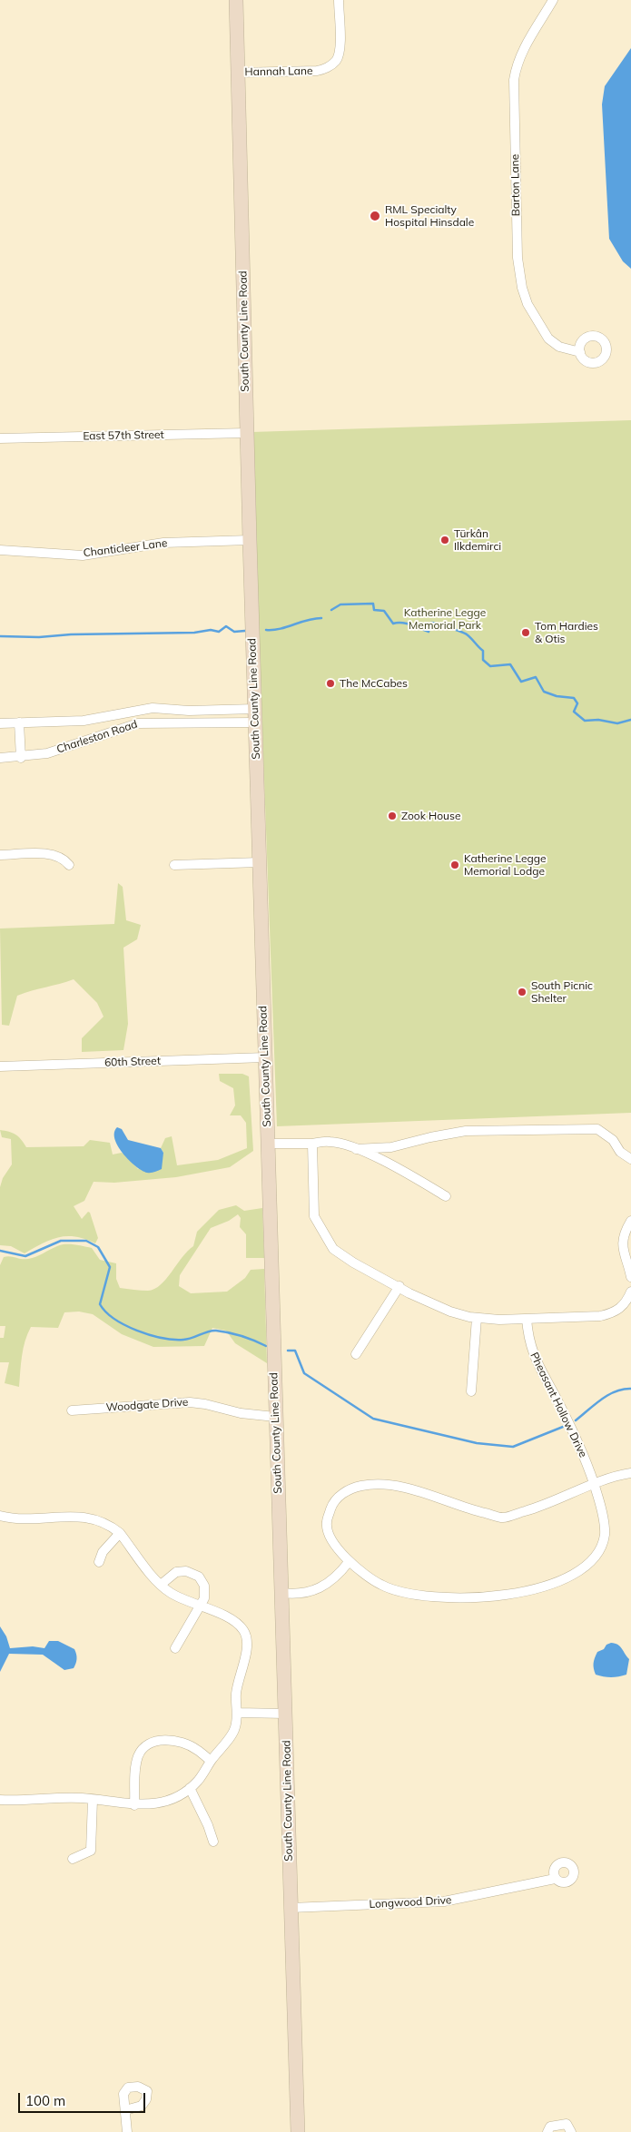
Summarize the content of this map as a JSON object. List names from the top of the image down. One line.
{"streets":{"main road":["South County Line Road"],"street":["Hannah Lane","Barton Lane","East 57th Street","Chanticleer Lane","Charleston Road","60th Street","Woodgate Drive","Pheasant Hollow Drive","Longwood Drive"]},"crossings":[["Hannah Lane","South County Line Road"],["South County Line Road","East 57th Street"],["South County Line Road","Chanticleer Lane"],["South County Line Road","Charleston Road"],["South County Line Road","60th Street"],["South County Line Road","Woodgate Drive"],["South County Line Road","Longwood Drive"]],"parks":["Katherine Legge Memorial Park"],"places":["RML Specialty Hospital Hinsdale","Türkân Ilkdemirci","Tom Hardies & Otis","The McCabes","Zook House","Katherine Legge Memorial Lodge","South Picnic Shelter"],"scale_bar":"100 m"}
